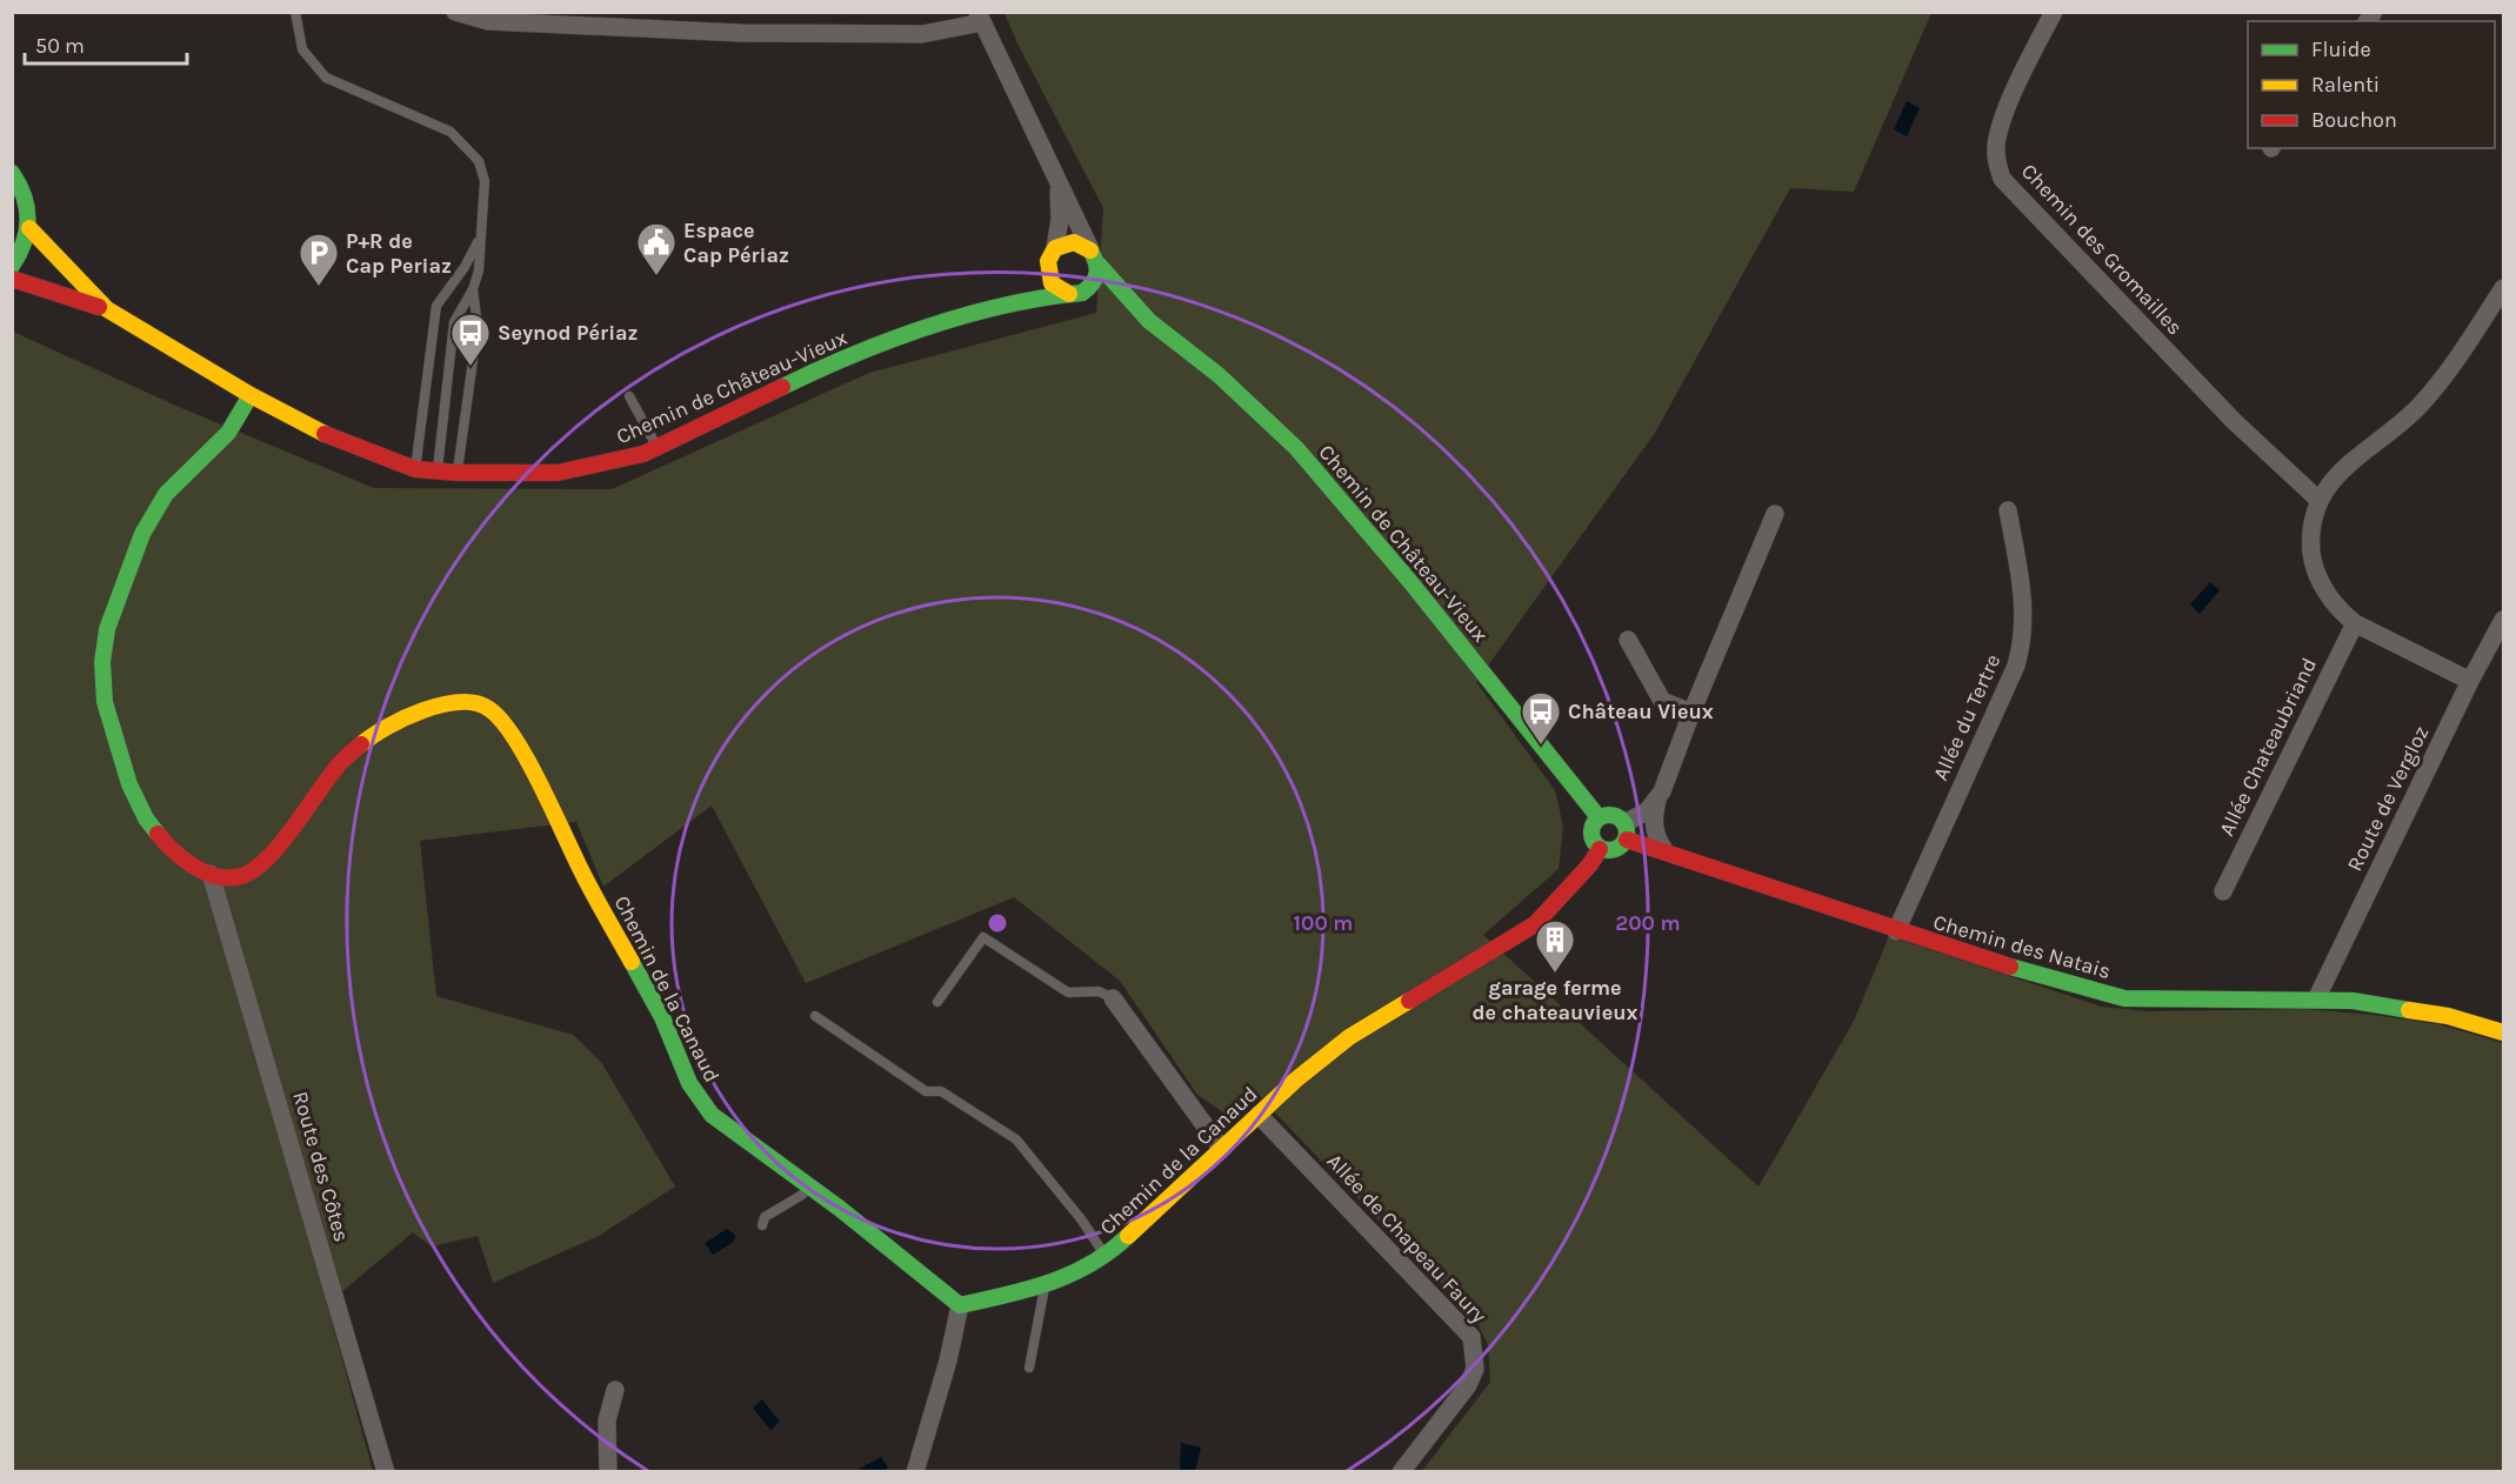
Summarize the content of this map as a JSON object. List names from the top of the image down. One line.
{"streets":{"street":["Chemin des Gromailles","Chemin de Château-Vieux","Allée du Tertre","Allée Chateaubriand","Route de Vergloz","Chemin des Natais","Chemin de la Canaud","Route des Côtes","Allée de Chapeau Faury"]},"crossings":[["Chemin de Château-Vieux","Chemin des Natais"],["Chemin de Château-Vieux","Chemin de la Canaud"],["Allée du Tertre","Chemin des Natais"],["Route de Vergloz","Chemin des Natais"],["Chemin des Natais","Chemin de la Canaud"],["Chemin de la Canaud","Route des Côtes"],["Chemin de la Canaud","Allée de Chapeau Faury"]],"places":{"public building":["Espace Cap Périaz"],"parking":["P+R de Cap Periaz"],"bus stop":["Seynod Périaz","Château Vieux"],"building":["garage ferme de chateauvieux"]},"legend":["Fluide","Ralenti","Bouchon"],"scale_bar":"50 m","rings":["100 m","200 m"]}
